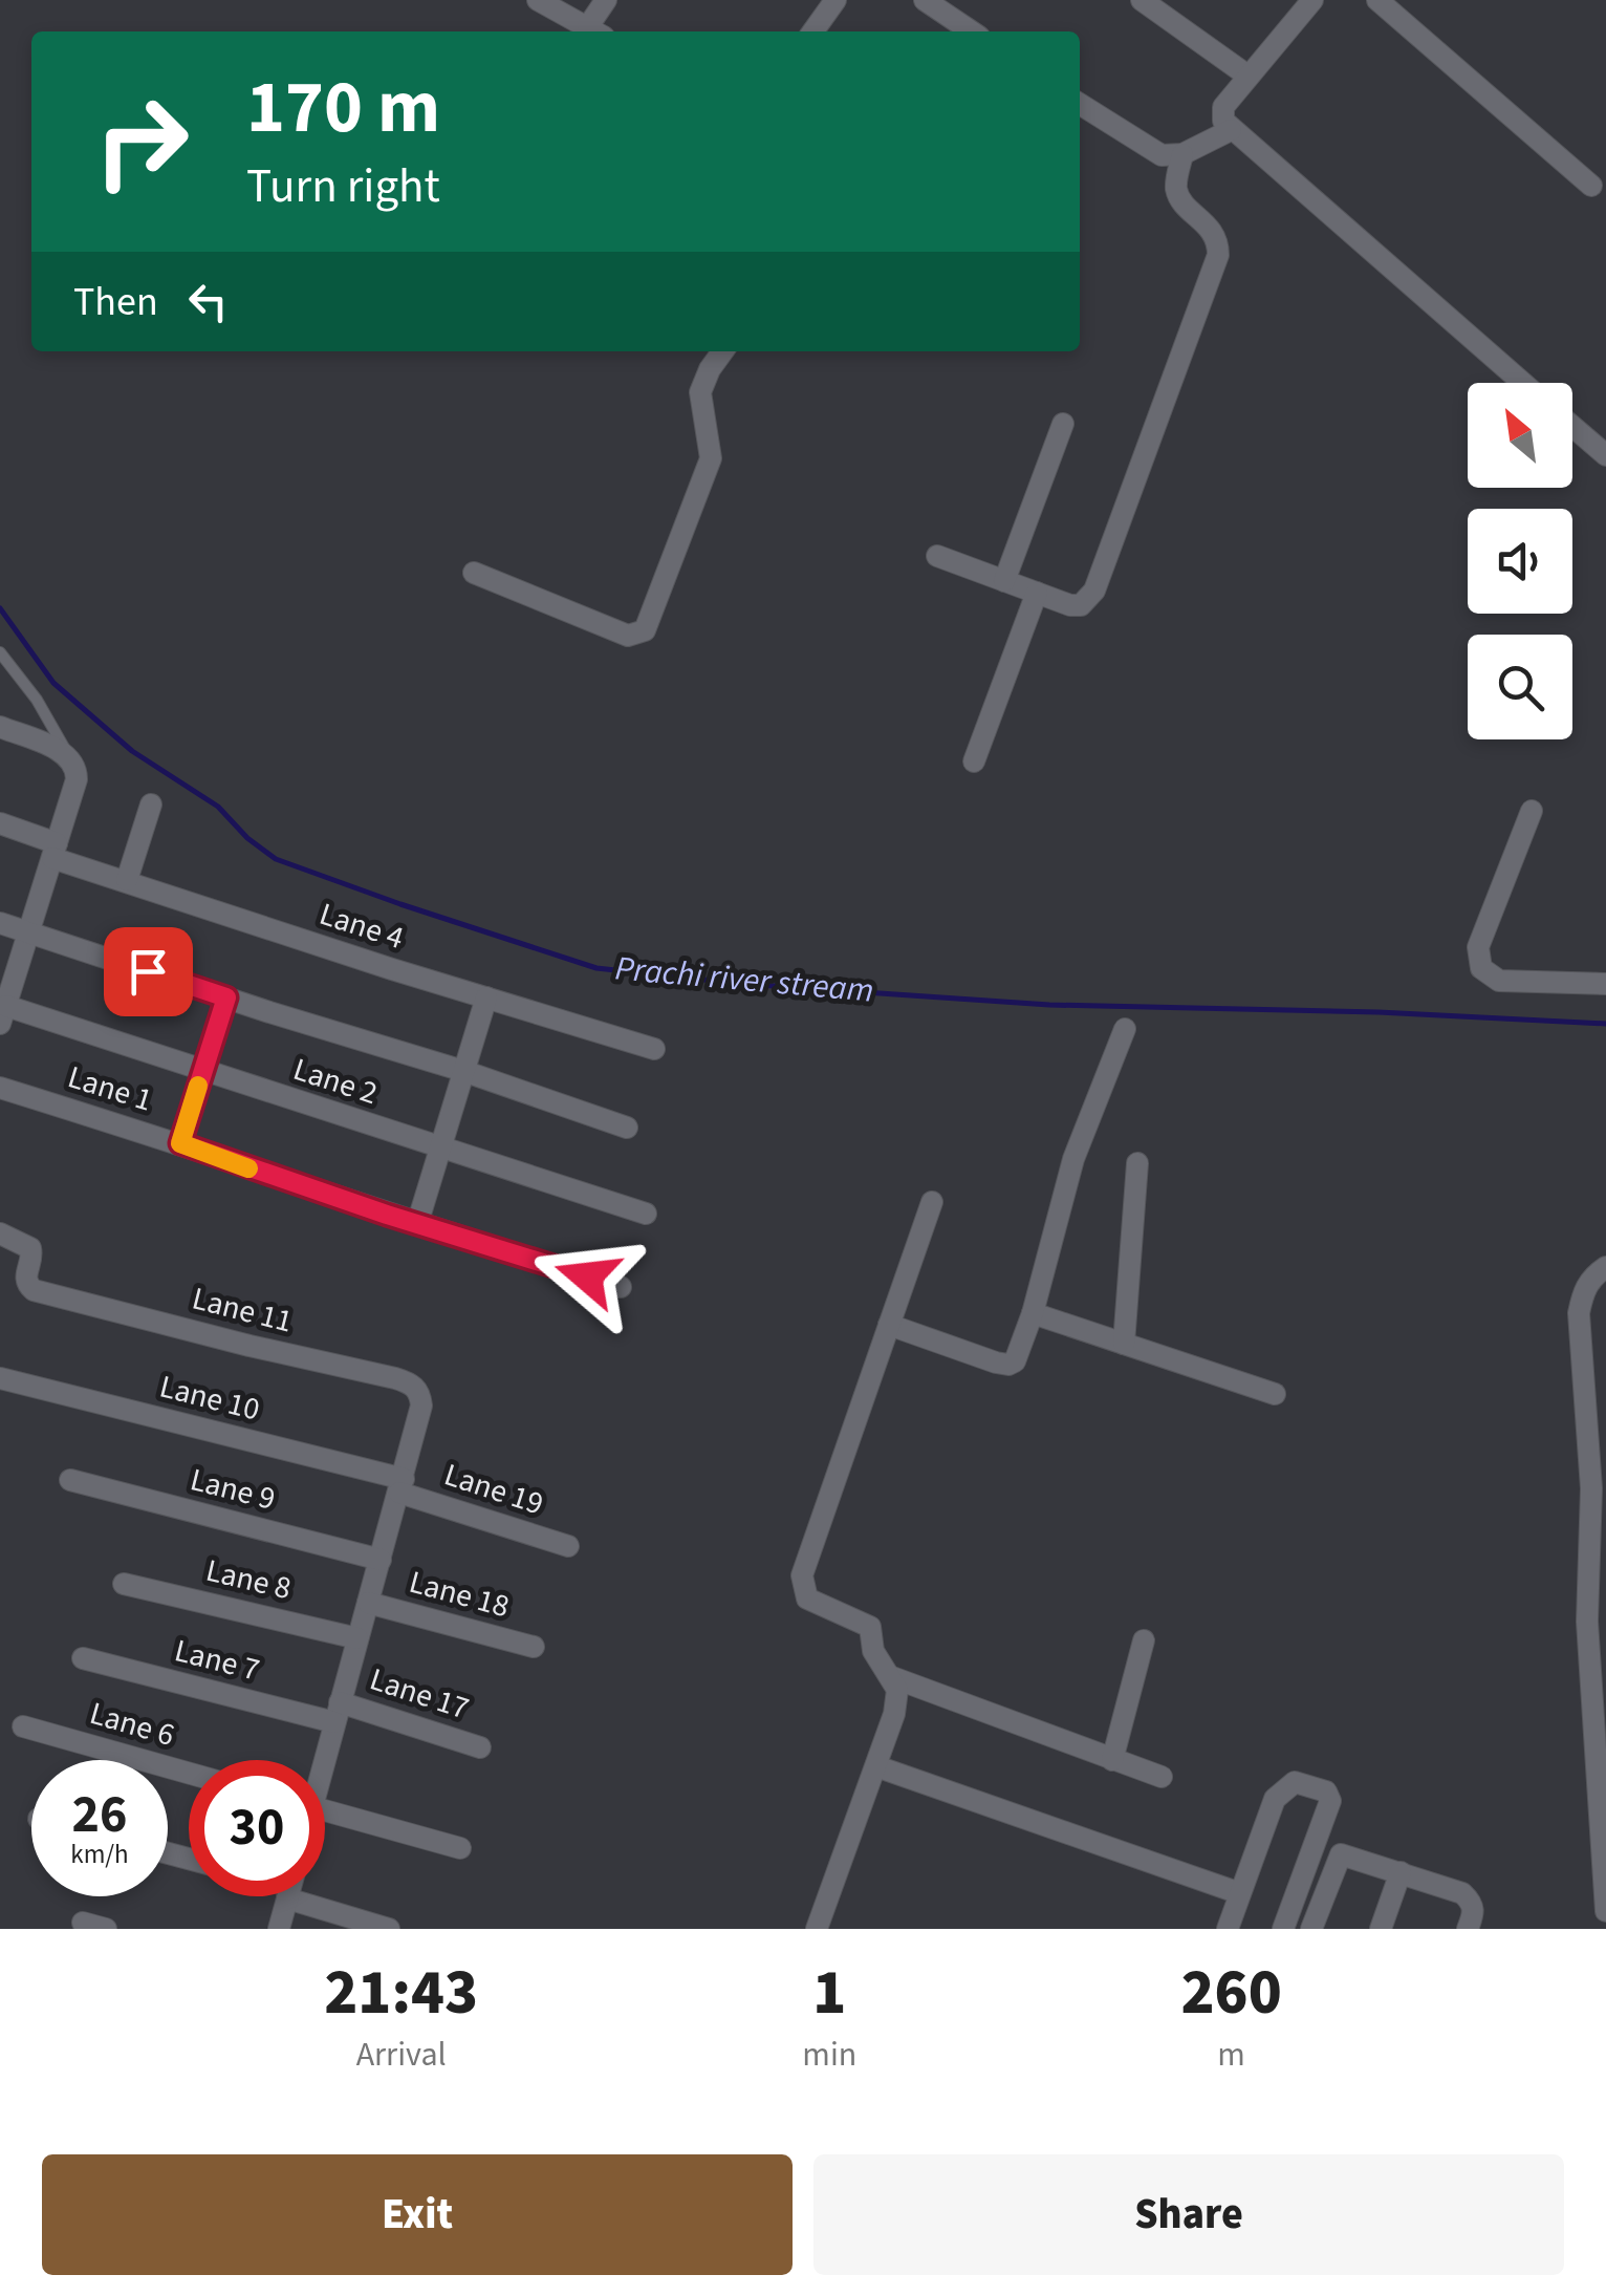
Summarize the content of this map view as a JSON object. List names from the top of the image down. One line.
{"streets":{"street":["Lane 4","Lane 2","Lane 1","Lane 11","Lane 10","Lane 9","Lane 19","Lane 8","Lane 18","Lane 7","Lane 17","Lane 6"]},"crossings":[["Lane 11","Lane 10"],["Lane 11","Lane 19"],["Lane 10","Lane 19"],["Lane 7","Lane 17"]],"water":["Prachi river stream"],"north":"top left","page":{"turn":["170 m","Turn right"],"then":"Then","speed":"26 km/h","limit":"30","eta":["21:43","Arrival","1","min","260","m"],"buttons":["Exit","Share"]}}
